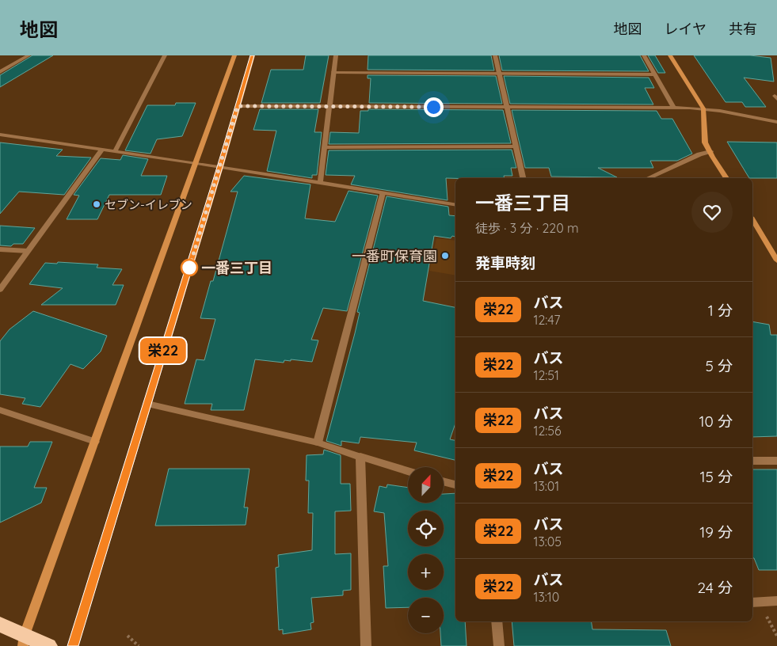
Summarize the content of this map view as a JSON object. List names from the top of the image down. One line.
{"places":["セブン-イレブン","一番町保育園","一番三丁目"],"lines":["bus line 栄22"],"north":"top","page":{"header":"地図","nav":["地図","レイヤ","共有"],"on_map":"栄22","heading":[["一番三丁目","徒歩 · 3 分 · 220 m"],"発車時刻"],"list":[{"mark":"栄22","name":"バス","note":"12:47","value":"1 分"},{"mark":"栄22","name":"バス","note":"12:51","value":"5 分"},{"mark":"栄22","name":"バス","note":"12:56","value":"10 分"},{"mark":"栄22","name":"バス","note":"13:01","value":"15 分"},{"mark":"栄22","name":"バス","note":"13:05","value":"19 分"},{"mark":"栄22","name":"バス","note":"13:10","value":"24 分"}],"map_buttons":["+","−"]}}
